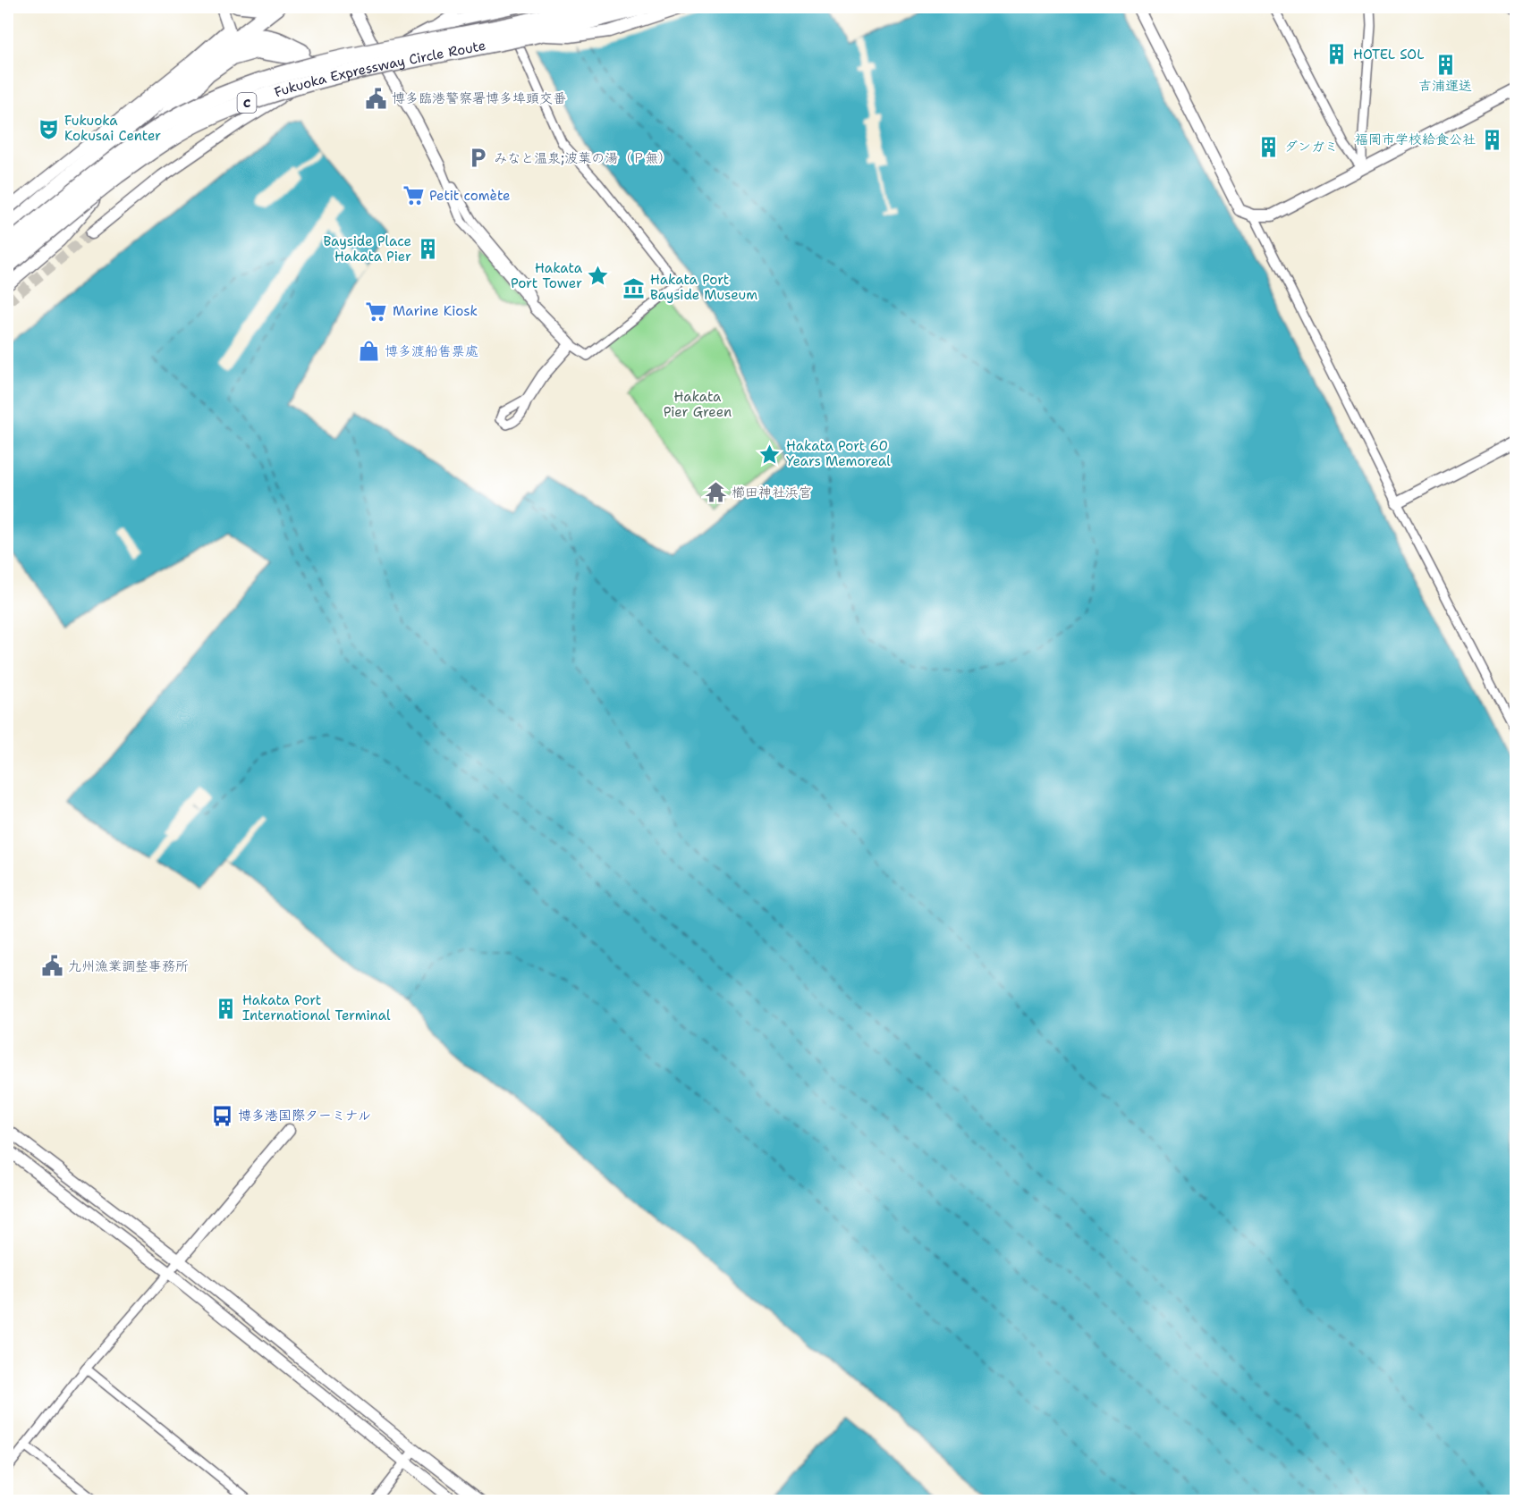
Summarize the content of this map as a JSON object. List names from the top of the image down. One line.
{"streets":{"highway":["Fukuoka Expressway Circle Route","C"]},"parks":["Hakata Pier Green"],"places":{"building":["HOTEL SOL","吉浦運送","福岡市学校給食公社","ダンガミ","Bayside Place Hakata Pier","Hakata Port International Terminal"],"public building":["博多臨港警察署博多埠頭交番","九州漁業調整事務所"],"theatre":["Fukuoka Kokusai Center"],"parking":["みなと温泉;波葉の湯（Ｐ無）"],"supermarket":["Petit comète","Marine Kiosk"],"place":["Hakata Port Tower","Hakata Port 60 Years Memoreal"],"museum":["Hakata Port Bayside Museum"],"shop":["博多渡船售票處"],"temple":["櫛田神社浜宮"],"bus stop":["博多港国際ターミナル"]}}
